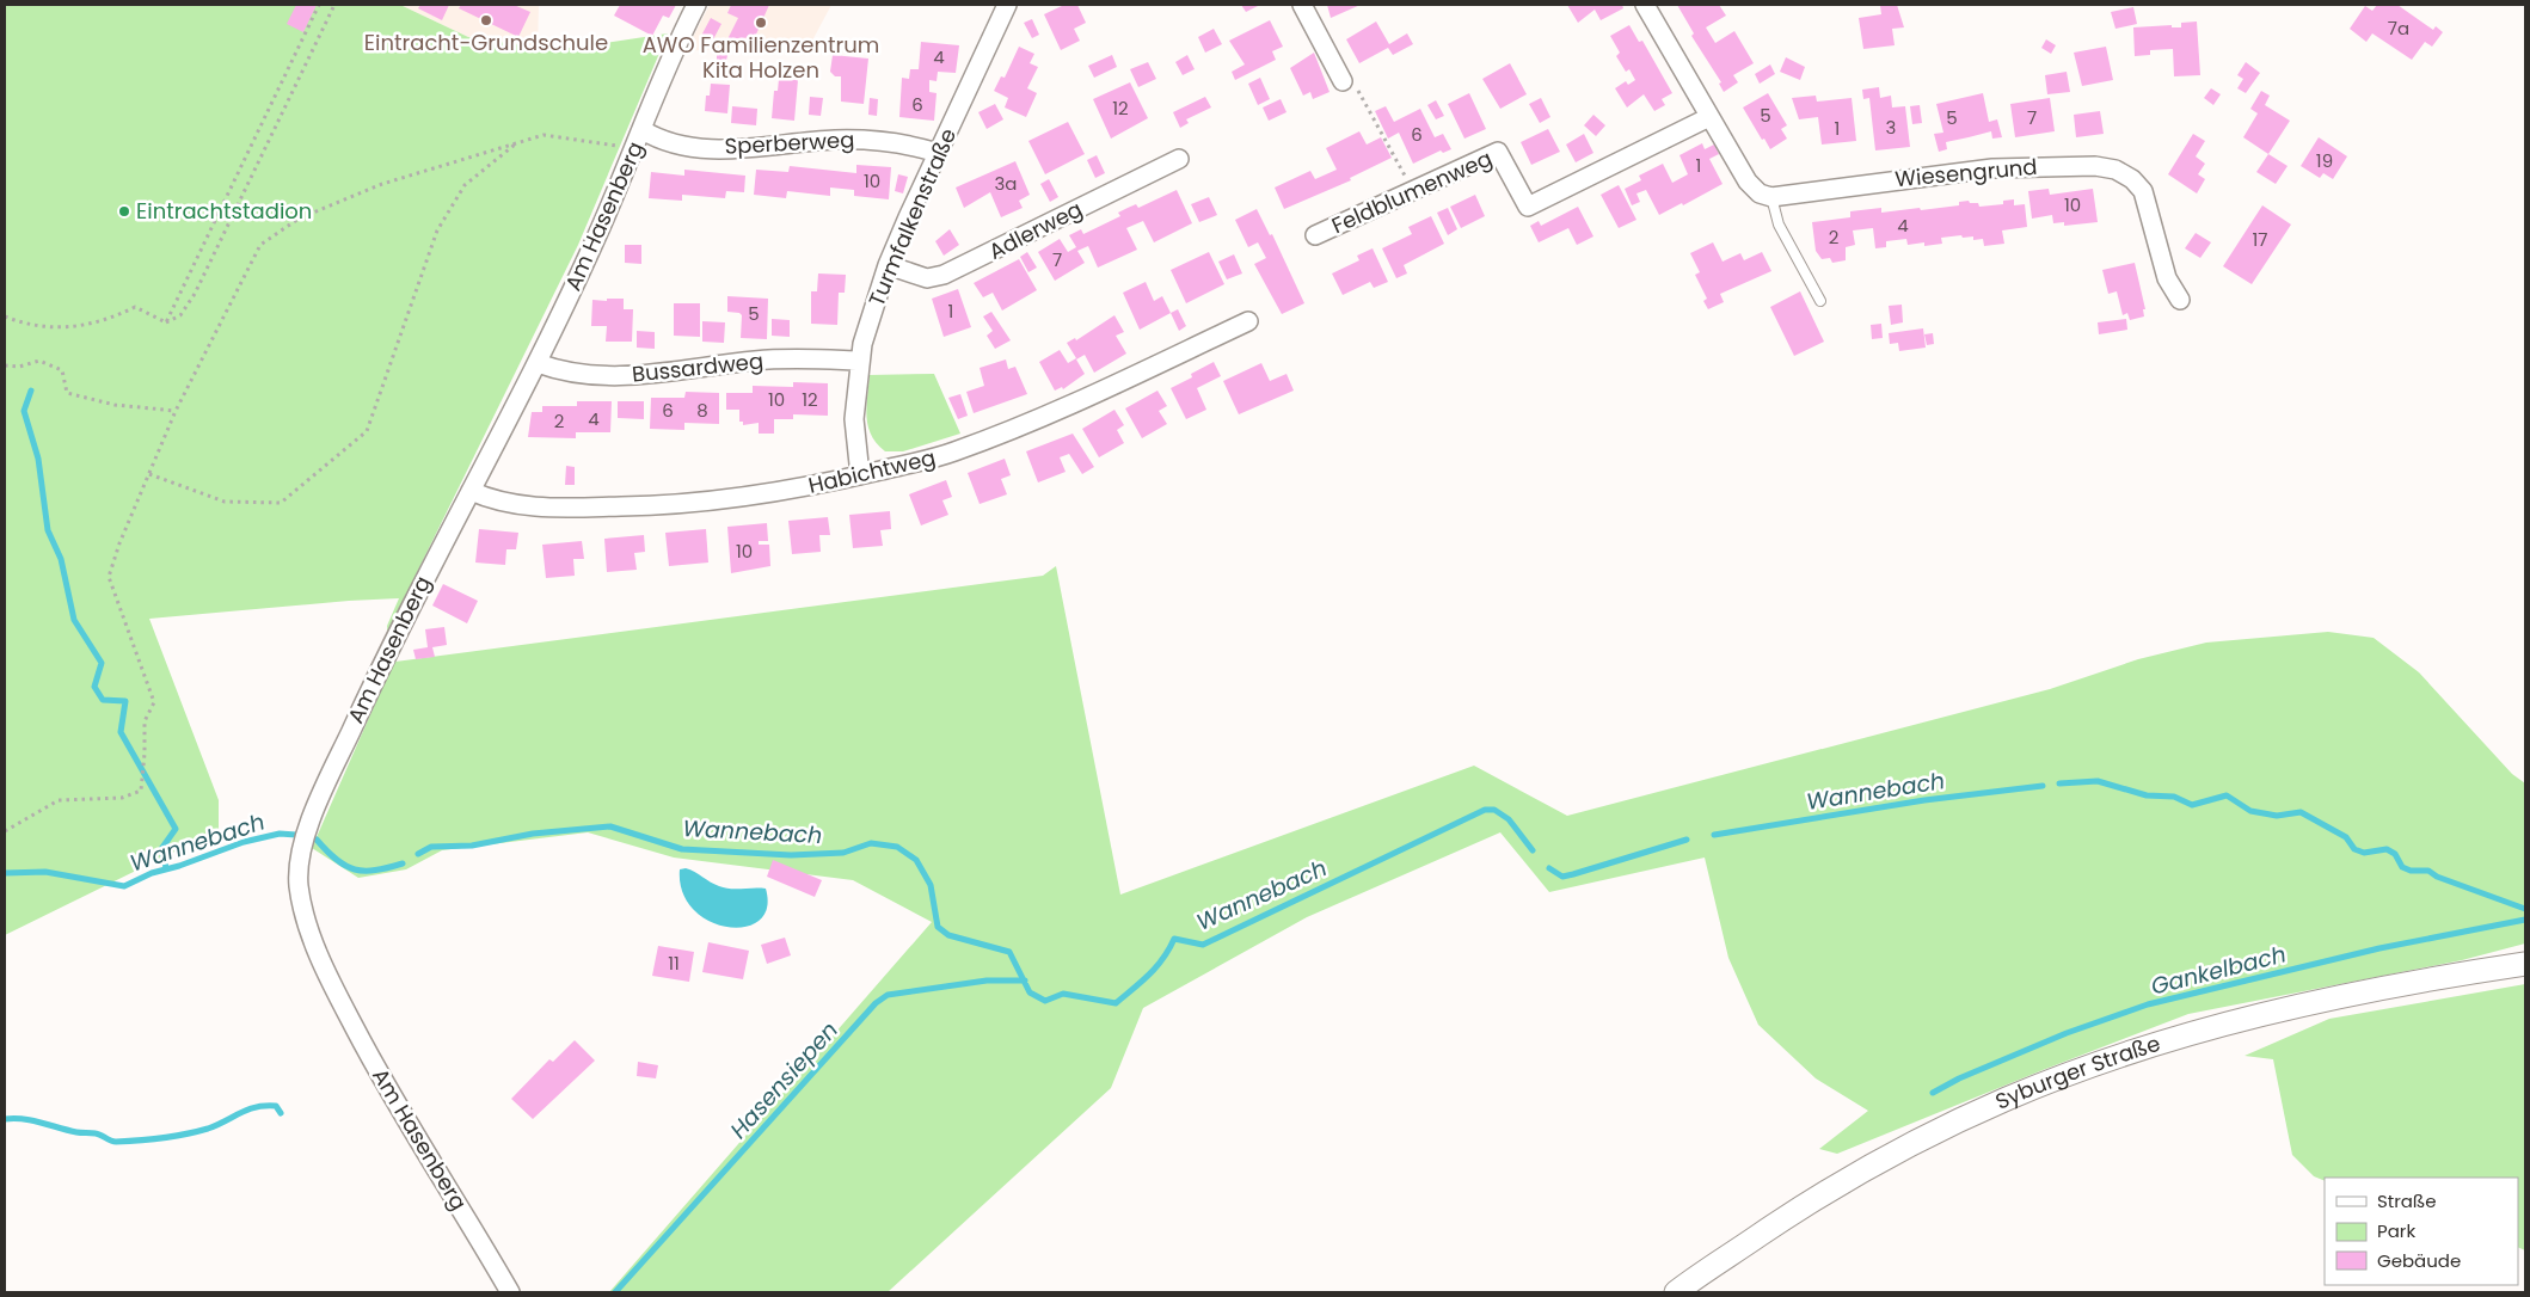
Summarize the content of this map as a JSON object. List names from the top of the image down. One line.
{"streets":{"street":["Sperberweg","Wiesengrund","Feldblumenweg","Am Hasenberg","Turmfalkenstraße","Adlerweg","Bussardweg","Habichtweg","Syburger Straße"]},"crossings":[["Sperberweg","Am Hasenberg"],["Sperberweg","Turmfalkenstraße"],["Am Hasenberg","Bussardweg"],["Am Hasenberg","Habichtweg"],["Turmfalkenstraße","Adlerweg"],["Turmfalkenstraße","Bussardweg"],["Turmfalkenstraße","Habichtweg"]],"water":["Wannebach","Gankelbach","Hasensiepen"],"places":["Eintracht-Grundschule","AWO Familienzentrum Kita Holzen","Eintrachtstadion"],"house_numbers":["7a","4","6","12","5","5","7","3","1","6","19","1","10","3a","10","4","2","17","7","1","5","10","12","6","8","4","2","10","11"],"legend":["Straße","Park","Gebäude"]}
